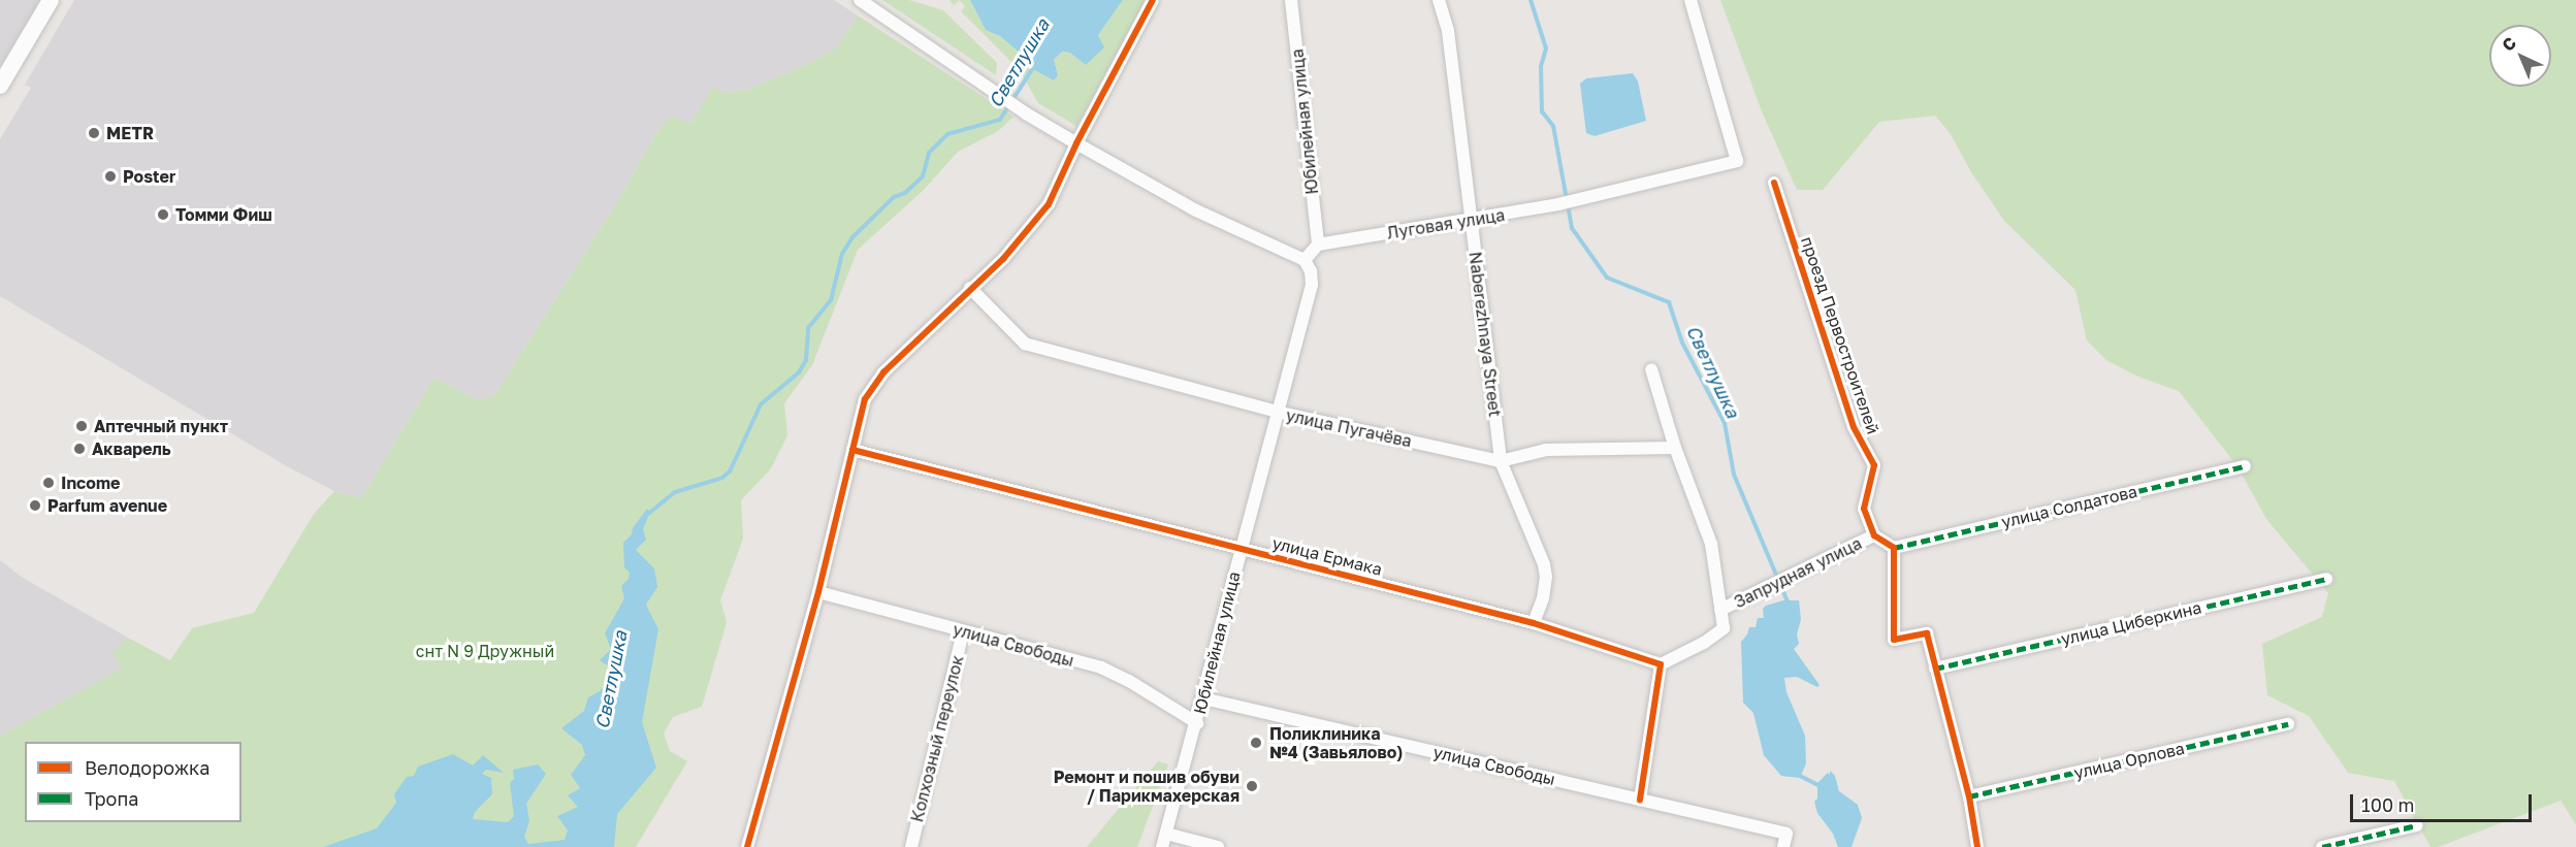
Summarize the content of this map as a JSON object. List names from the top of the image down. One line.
{"streets":{"street":["Юбилейная улица","Луговая улица","Naberezhnaya Street","проезд Первостроителей","улица Пугачёва","улица Солдатова","улица Ермака","Запрудная улица","улица Циберкина","улица Свободы","Колхозный переулок","улица Орлова"]},"crossings":[["Юбилейная улица","Луговая улица"],["Юбилейная улица","улица Пугачёва"],["Юбилейная улица","улица Ермака"],["Юбилейная улица","улица Свободы"],["Луговая улица","Naberezhnaya Street"],["Naberezhnaya Street","улица Пугачёва"],["Naberezhnaya Street","улица Ермака"],["проезд Первостроителей","Запрудная улица"],["улица Свободы","Колхозный переулок"]],"water":["Светлушка"],"parks":["снт N 9 Дружный"],"places":["METR","Poster","Томми Фиш","Аптечный пункт","Акварель","Income","Parfum avenue","Поликлиника №4 (Завьялово)","Ремонт и пошив обуви / Парикмахерская"],"legend":["Велодорожка","Тропа"],"scale_bar":"100 m","north":"top left"}
